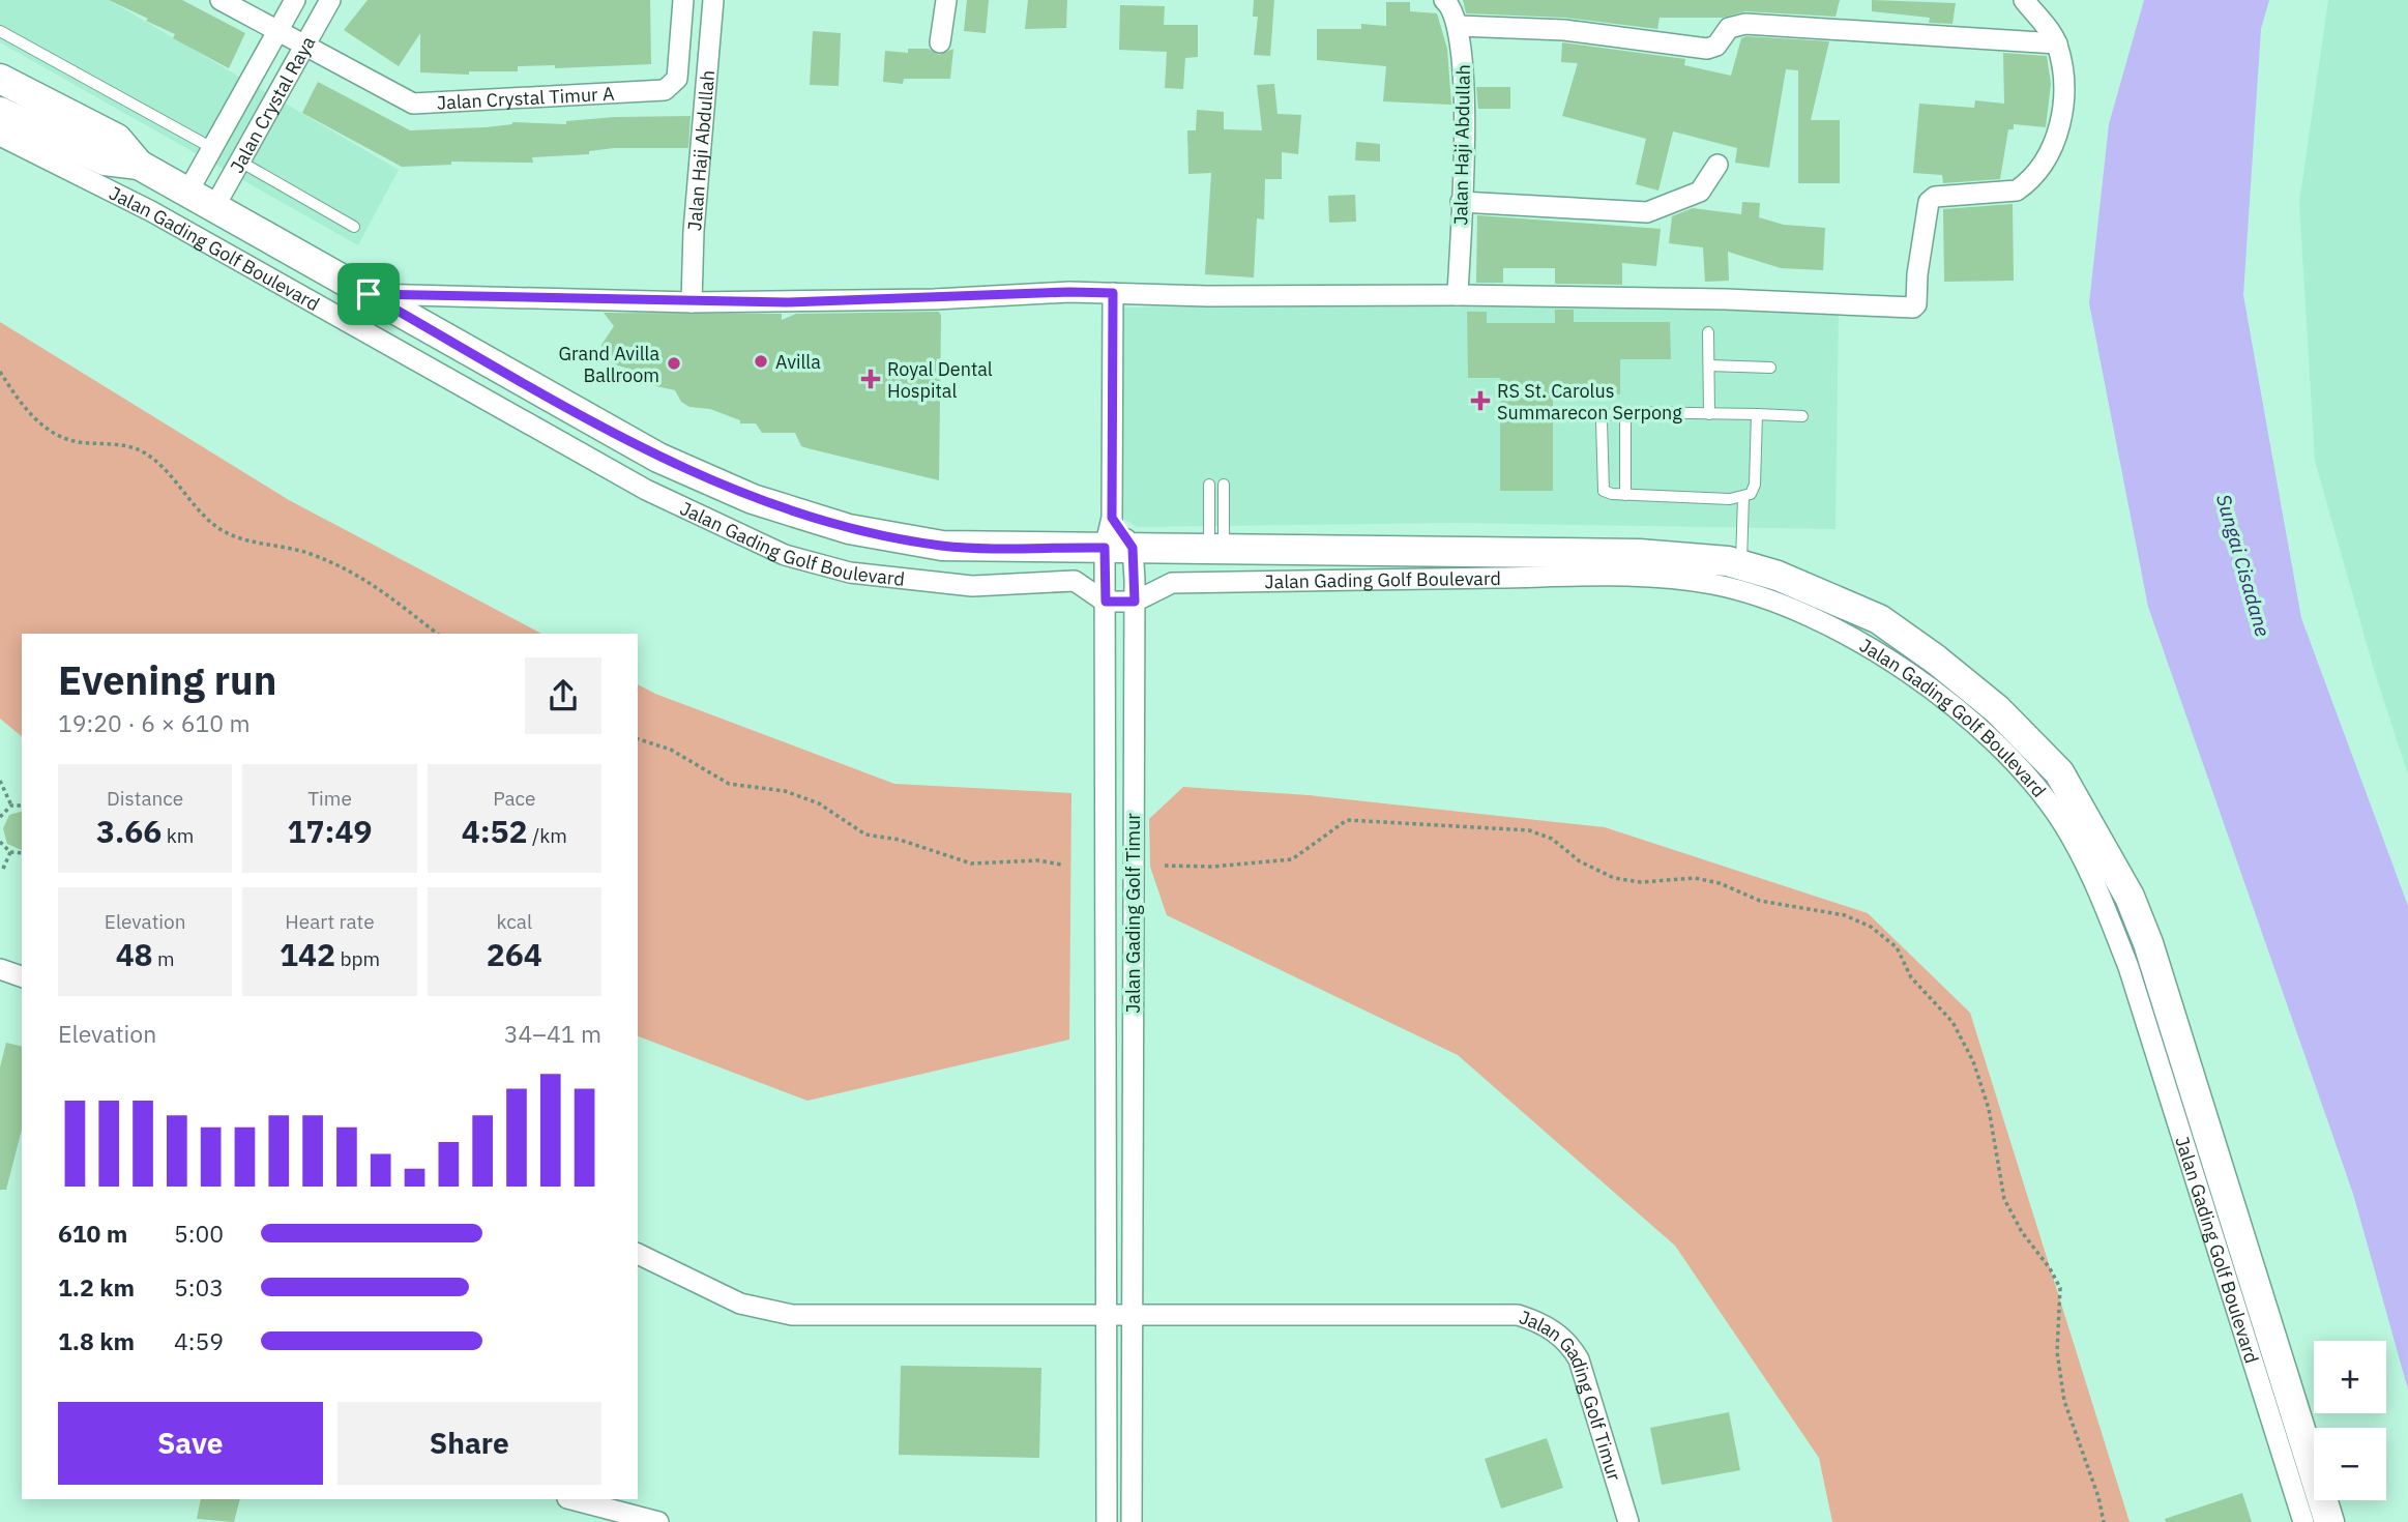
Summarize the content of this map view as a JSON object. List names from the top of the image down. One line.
{"streets":{"main road":["Jalan Gading Golf Boulevard"],"street":["Jalan Crystal Timur A","Jalan Crystal Raya","Jalan Haji Abdullah","Jalan Gading Golf Timur"]},"crossings":[["Jalan Crystal Timur A","Jalan Crystal Raya"],["Jalan Crystal Raya","Jalan Gading Golf Boulevard"],["Jalan Gading Golf Boulevard","Jalan Gading Golf Timur"]],"water":["Sungai Cisadane"],"places":{"other":["Avilla","Grand Avilla Ballroom"],"health":["Royal Dental Hospital","RS St. Carolus Summarecon Serpong"]},"page":{"heading":["Evening run","19:20 · 6 × 610 m"],"stats":[["Distance","3.66 km"],["Time","17:49"],["Pace","4:52 /km"],["Elevation","48 m"],["Heart rate","142 bpm"],["kcal","264"]],"chart":["Elevation","34–41 m"],"list":[{"name":"610 m","note":"5:00"},{"name":"1.2 km","note":"5:03"},{"name":"1.8 km","note":"4:59"}],"map_buttons":["+","−"],"buttons":["Save","Share"]}}
